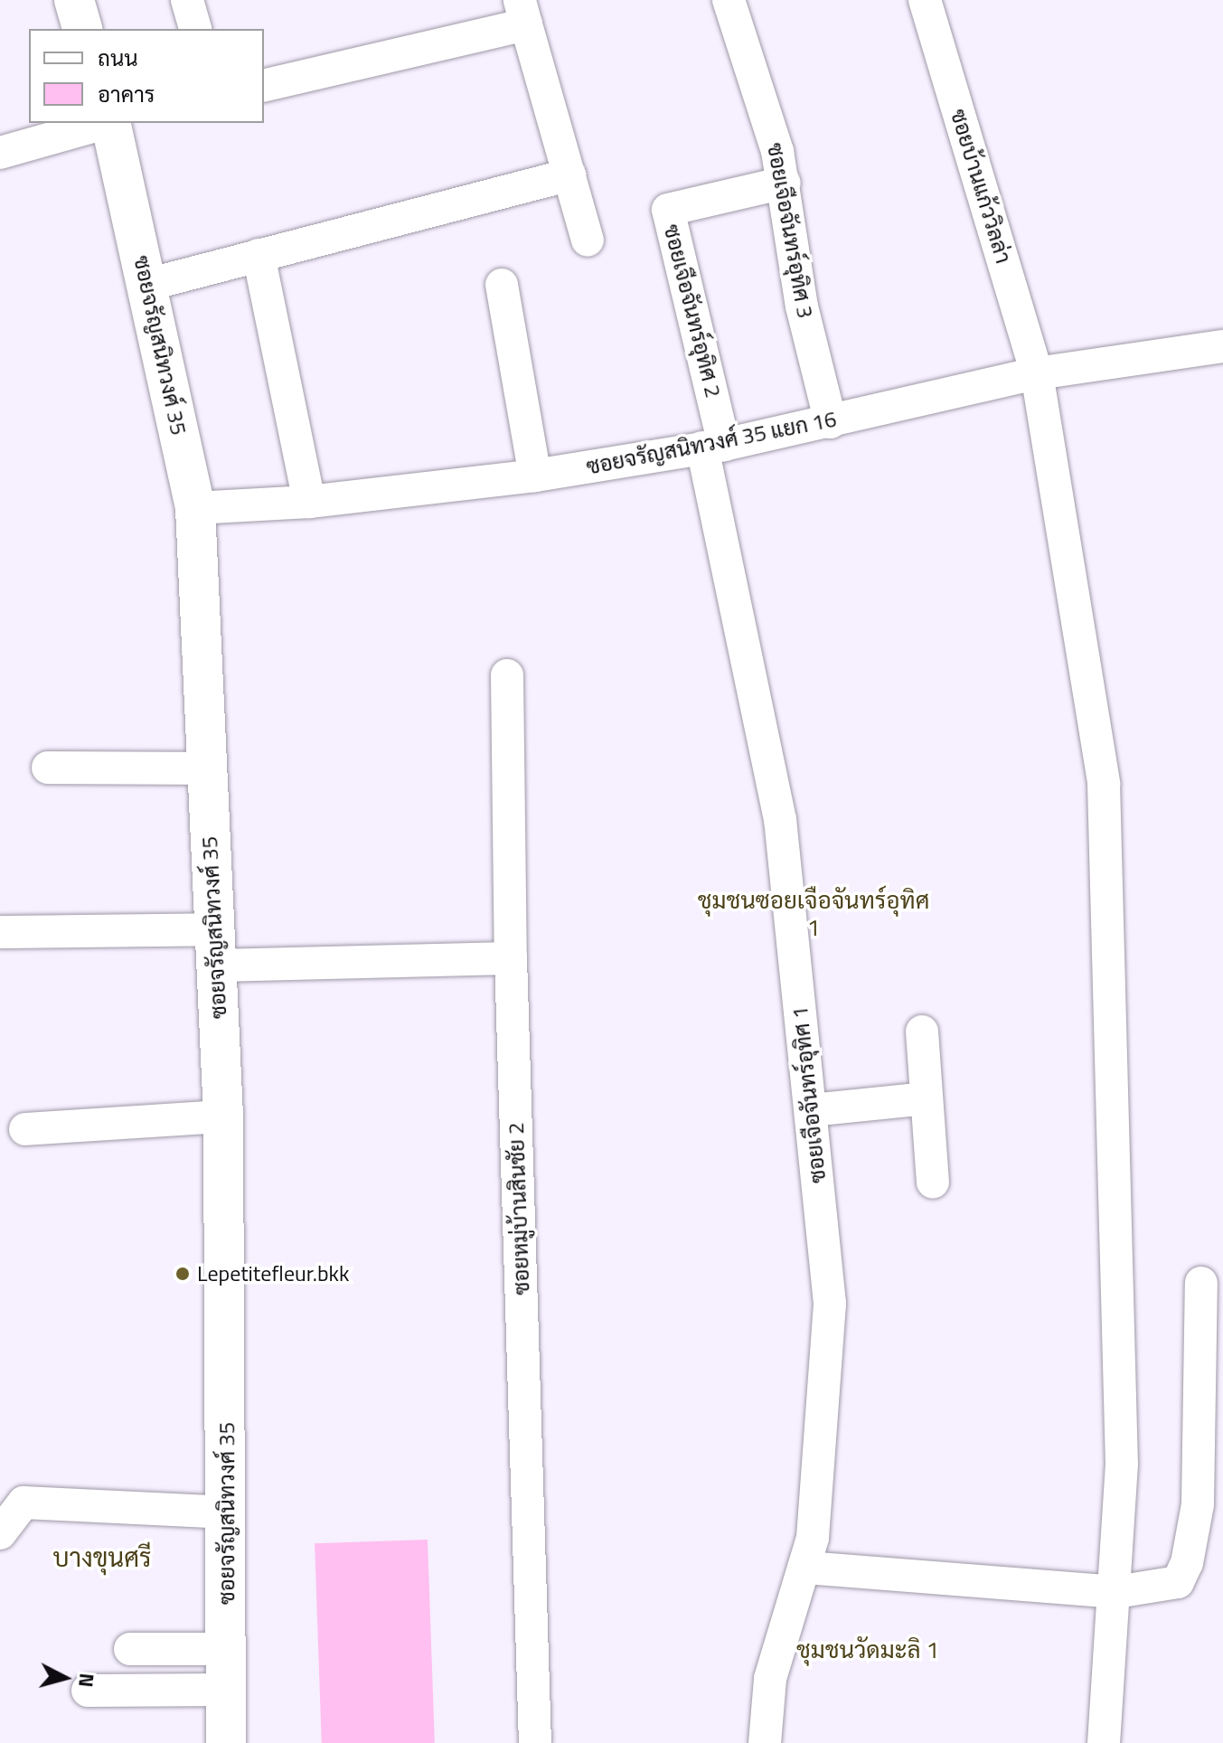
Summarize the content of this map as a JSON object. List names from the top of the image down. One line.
{"streets":{"street":["ซอยบ้านแก้ววิลล่า","ซอยเจือจันทร์อุทิศ 3","ซอยเจือจันทร์อุทิศ 2","ซอยจรัญสนิทวงศ์ 35","ซอยจรัญสนิทวงศ์ 35 แยก 16","ซอยเจือจันทร์อุทิศ 1","ซอยหมู่บ้านสินชัย 2"]},"crossings":[["ซอยบ้านแก้ววิลล่า","ซอยจรัญสนิทวงศ์ 35 แยก 16"],["ซอยเจือจันทร์อุทิศ 3","ซอยเจือจันทร์อุทิศ 2"],["ซอยเจือจันทร์อุทิศ 3","ซอยจรัญสนิทวงศ์ 35 แยก 16"],["ซอยเจือจันทร์อุทิศ 2","ซอยจรัญสนิทวงศ์ 35 แยก 16"],["ซอยเจือจันทร์อุทิศ 2","ซอยเจือจันทร์อุทิศ 1"],["ซอยจรัญสนิทวงศ์ 35","ซอยจรัญสนิทวงศ์ 35 แยก 16"],["ซอยจรัญสนิทวงศ์ 35 แยก 16","ซอยเจือจันทร์อุทิศ 1"]],"districts":["ชุมชนซอยเจือจันทร์อุทิศ 1","บางขุนศรี","ชุมชนวัดมะลิ 1"],"places":["Lepetitefleur.bkk"],"legend":["ถนน","อาคาร"],"north":"right"}
